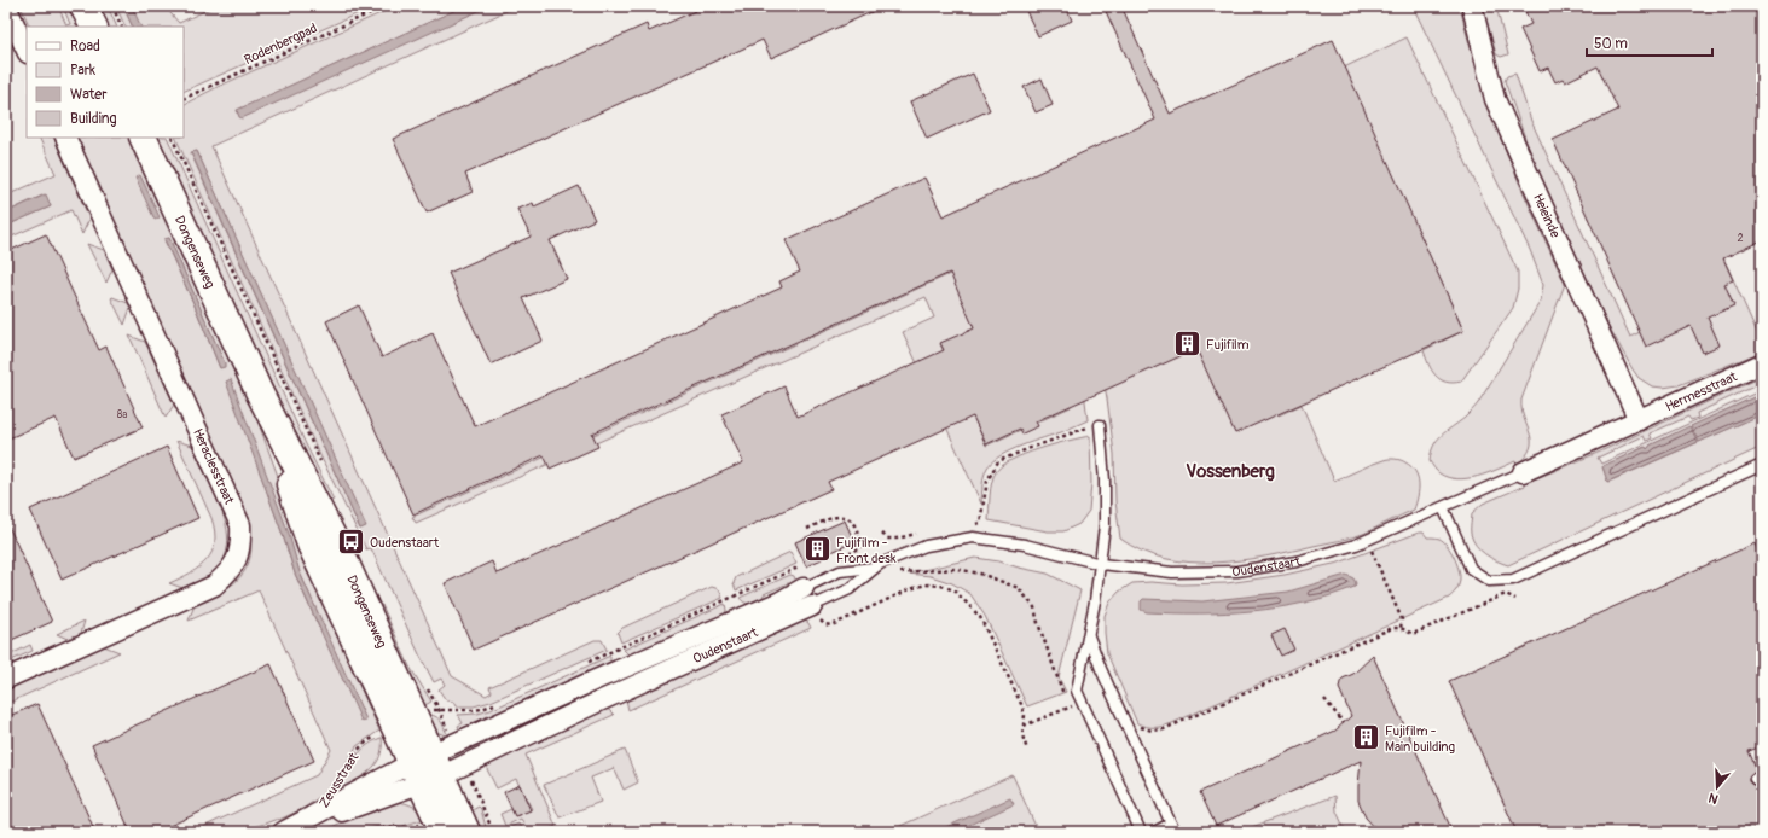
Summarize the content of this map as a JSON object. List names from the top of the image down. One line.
{"streets":{"street":["Heieinde","Dongenseweg","Hermesstraat","Heraclesstraat","Oudenstaart","Zeusstraat"],"path":["Rodenbergpad"]},"crossings":[["Heieinde","Hermesstraat"],["Heieinde","Oudenstaart"],["Dongenseweg","Oudenstaart"],["Dongenseweg","Zeusstraat"],["Hermesstraat","Oudenstaart"],["Oudenstaart","Zeusstraat"]],"districts":["Vossenberg"],"places":{"building":["Fujifilm","Fujifilm - Front desk","Fujifilm - Main building"],"bus stop":["Oudenstaart"]},"house_numbers":["2","8a"],"legend":["Road","Park","Water","Building"],"scale_bar":"50 m","north":"bottom"}
